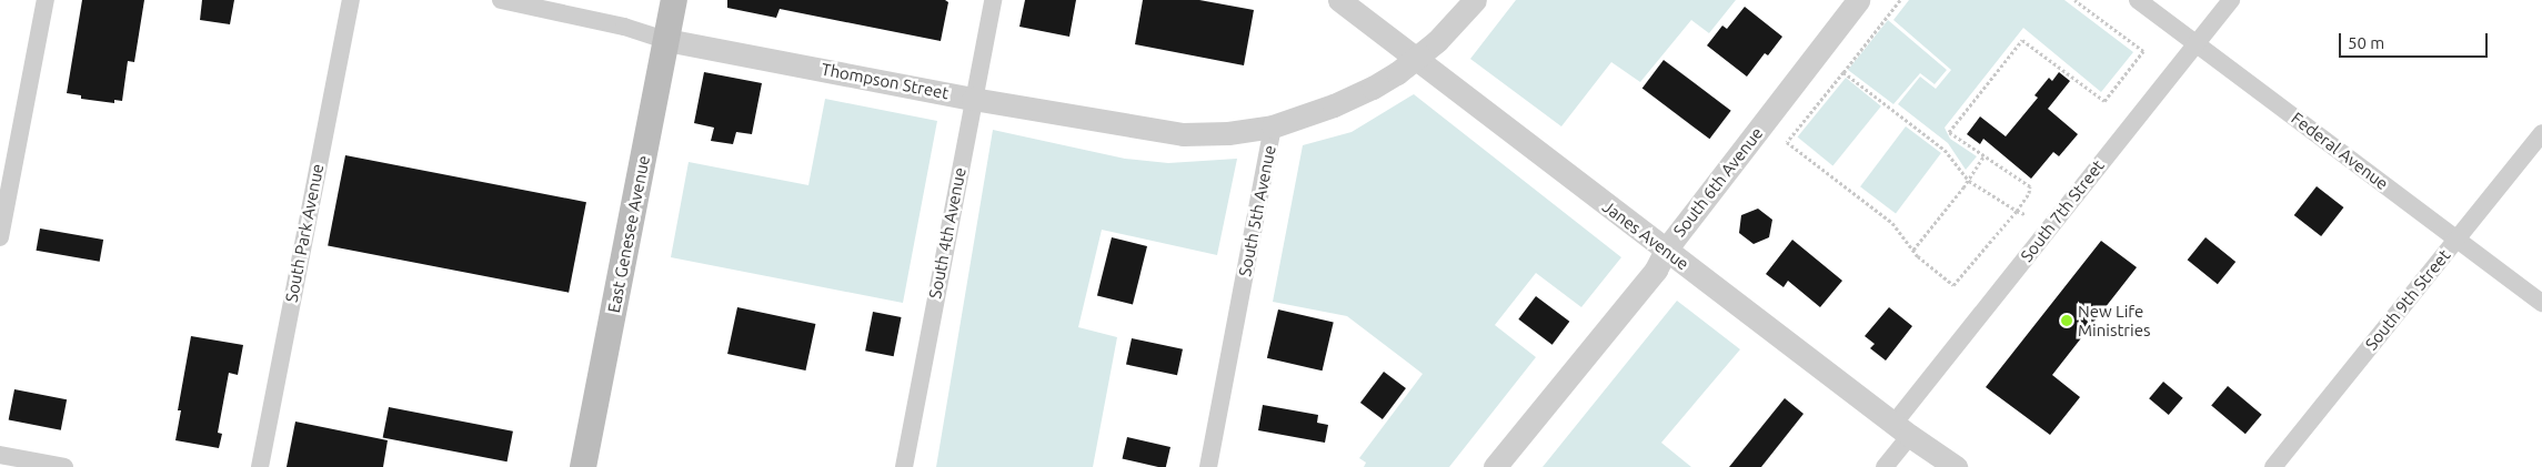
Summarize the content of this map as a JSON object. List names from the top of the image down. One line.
{"streets":{"main road":["East Genesee Avenue"],"street":["Thompson Street","Federal Avenue","South 6th Avenue","South 5th Avenue","South 7th Street","South Park Avenue","South 4th Avenue","Janes Avenue","South 9th Street"]},"crossings":[["Thompson Street","South 5th Avenue"],["Thompson Street","South 4th Avenue"],["Thompson Street","East Genesee Avenue"],["Federal Avenue","South 7th Street"],["Federal Avenue","South 9th Street"],["South 6th Avenue","Janes Avenue"],["South 5th Avenue","Janes Avenue"],["South 7th Street","Janes Avenue"]],"places":["New Life Ministries"],"scale_bar":"50 m"}
